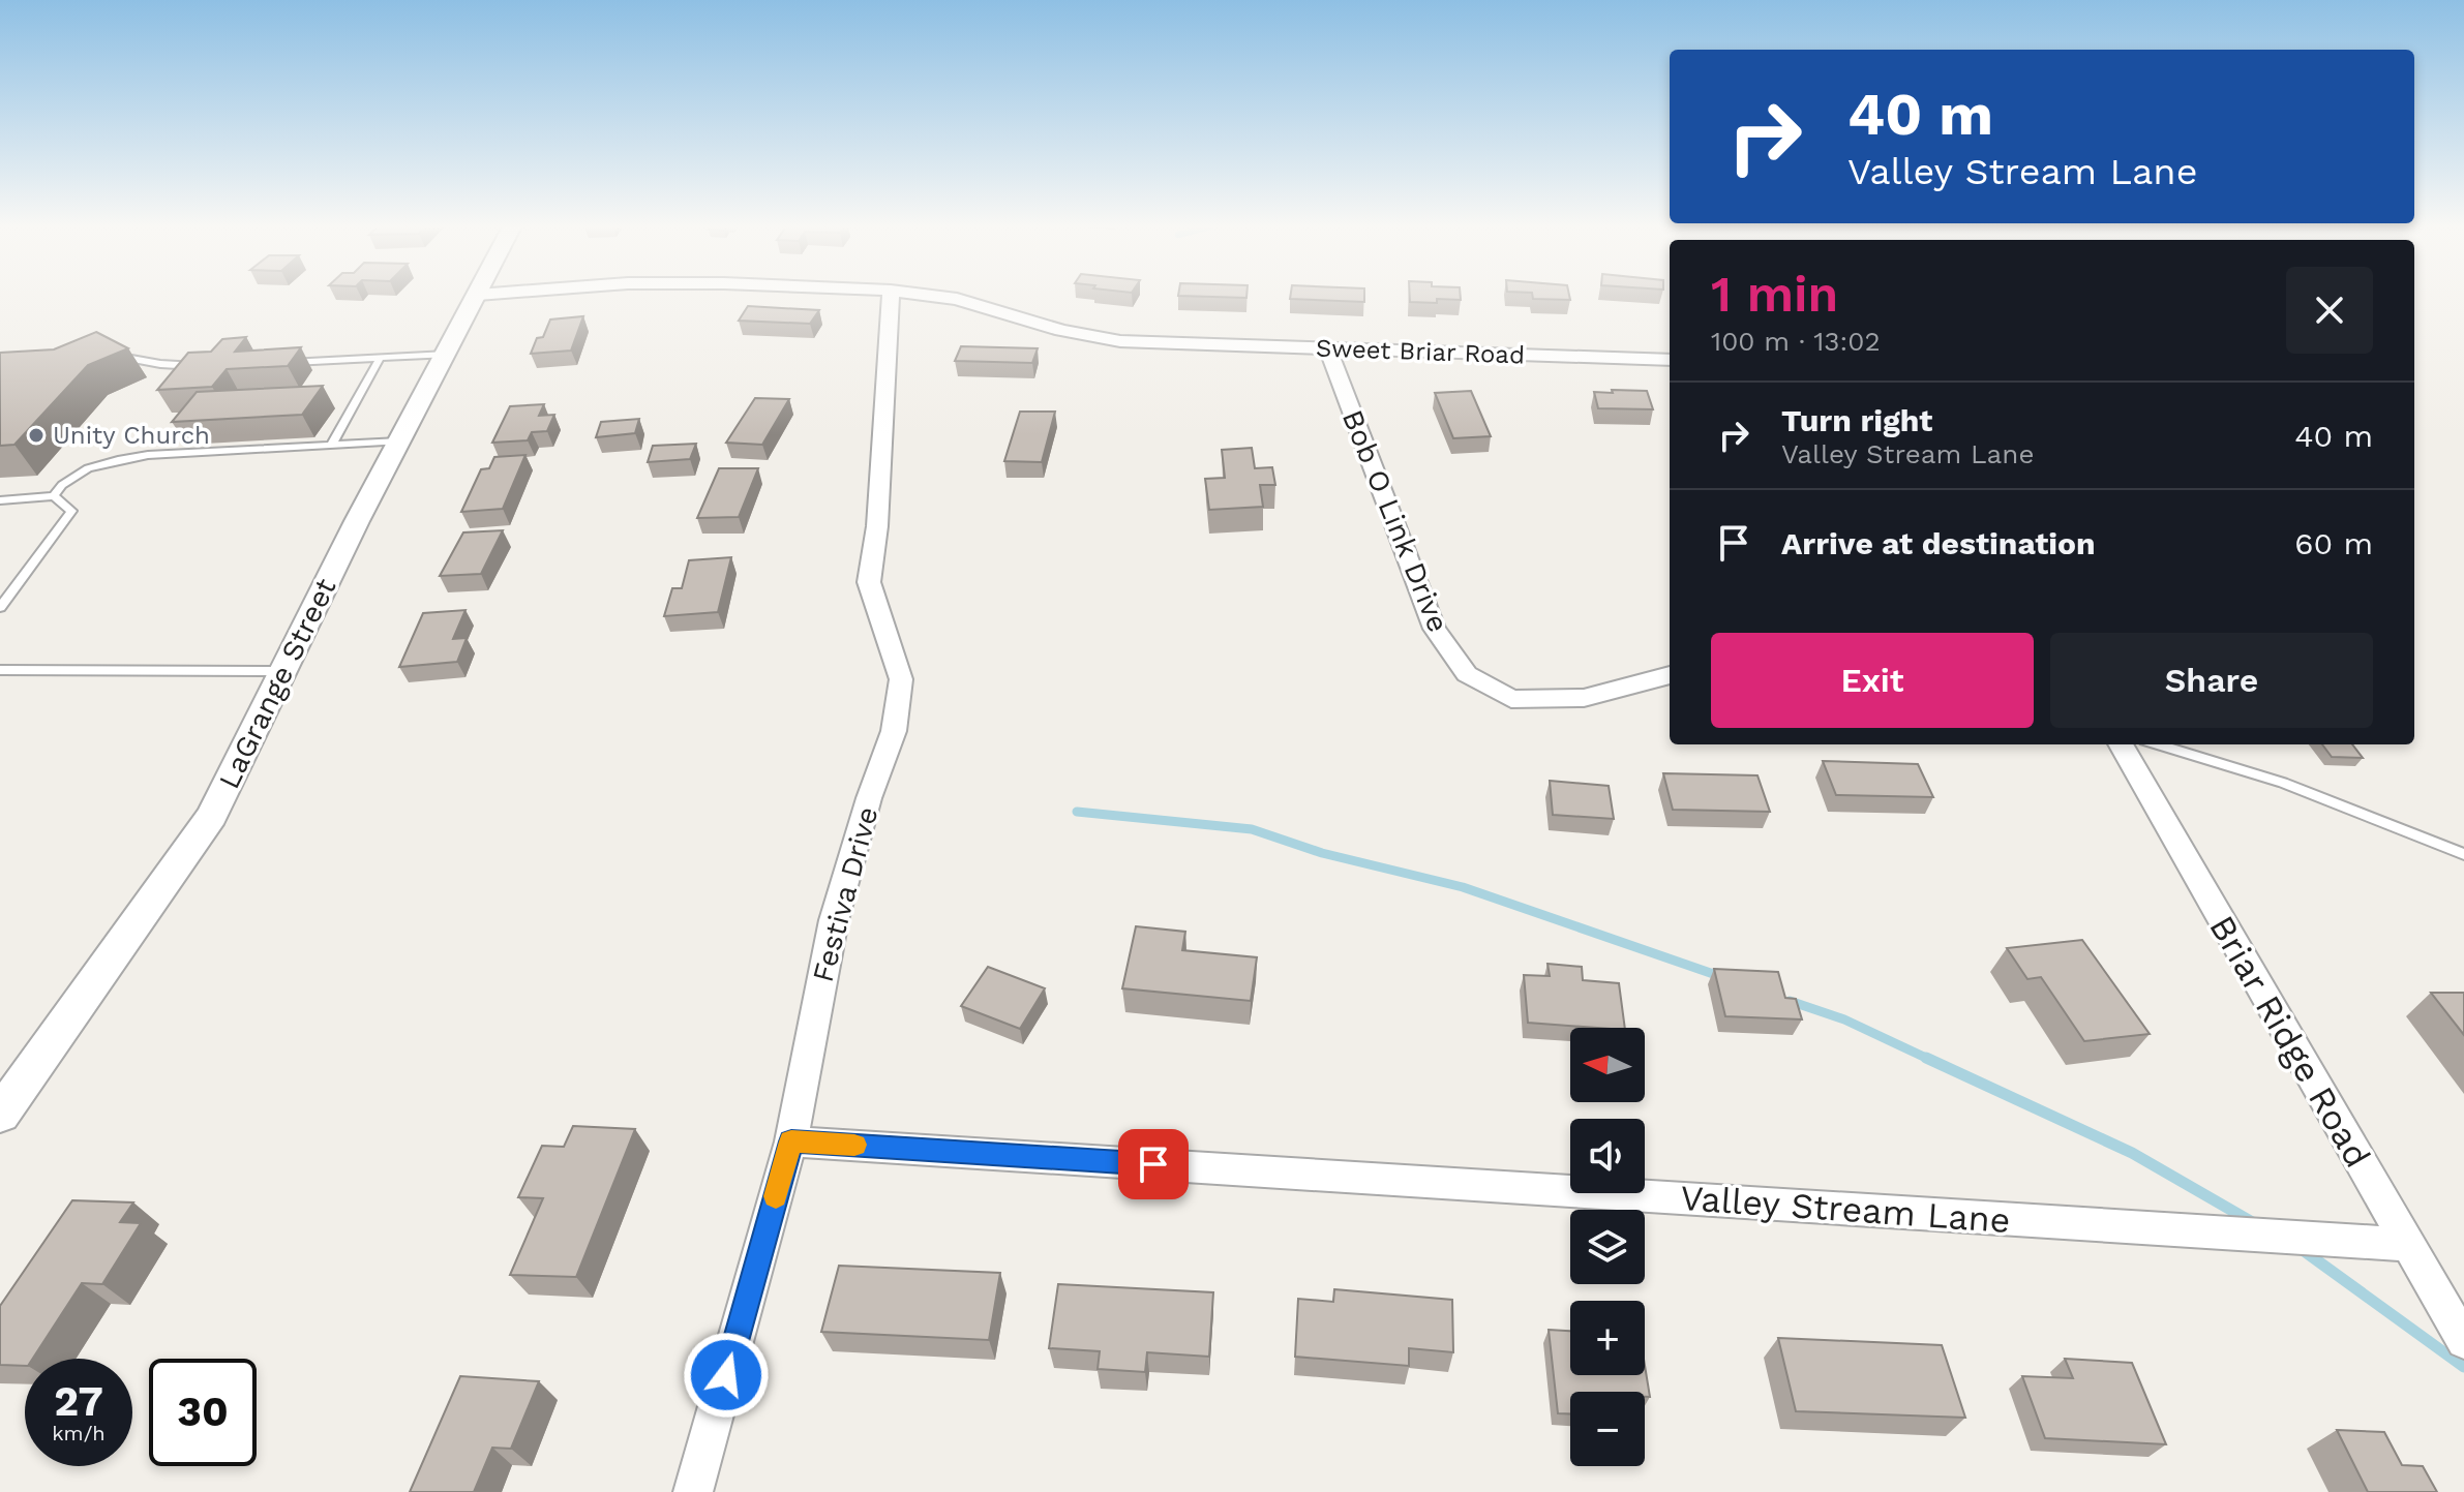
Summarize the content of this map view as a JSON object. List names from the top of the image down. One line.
{"streets":{"street":["Sweet Briar Road","Bob O Link Drive","LaGrange Street","Festiva Drive","Briar Ridge Road","Valley Stream Lane"]},"crossings":[["Sweet Briar Road","Bob O Link Drive"],["Festiva Drive","Valley Stream Lane"],["Briar Ridge Road","Valley Stream Lane"]],"places":["Unity Church"],"north":"left","page":{"turn":["40 m","Valley Stream Lane"],"heading":["1 min","100 m · 13:02"],"list":[{"name":"Turn right","note":"Valley Stream Lane","value":"40 m"},{"name":"Arrive at destination","value":"60 m"}],"buttons":["Exit","Share"],"map_buttons":["+","−"],"speed":"27 km/h","limit":"30"}}
